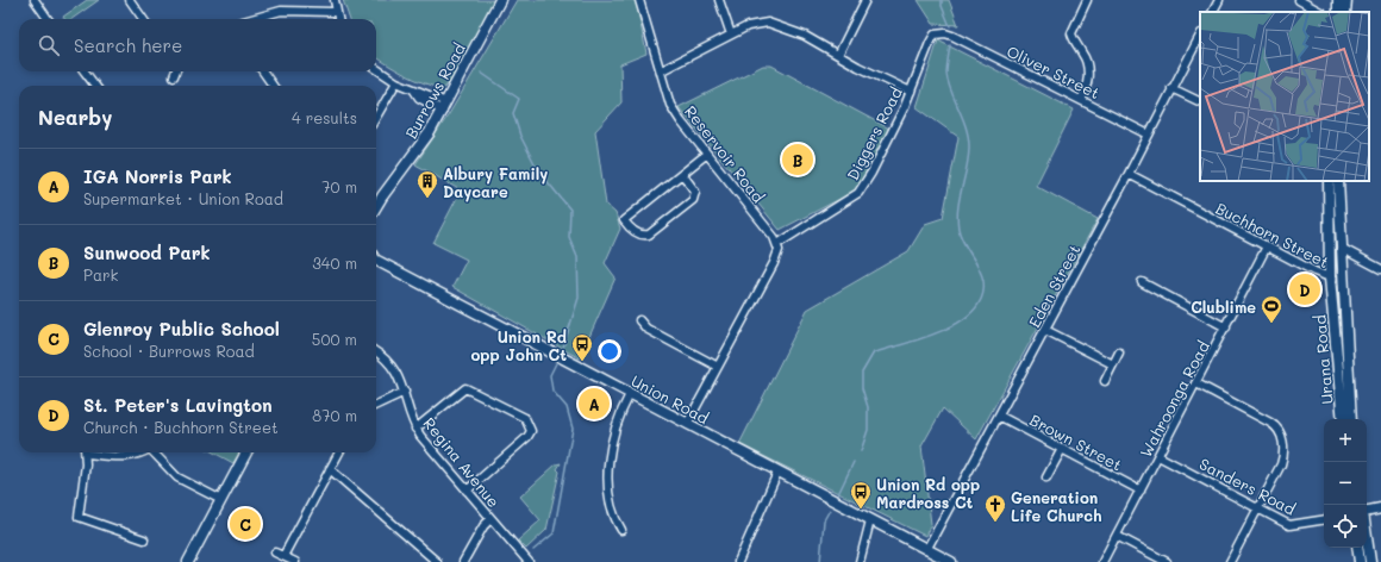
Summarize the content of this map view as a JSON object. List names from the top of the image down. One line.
{"streets":{"main road":["Burrows Road","Urana Road","Union Road"],"street":["Oliver Street","Diggers Road","Reservoir Road","Buchhorn Street","Eden Street","Wahroonga Road","Brown Street","Regina Avenue","Sanders Road"]},"crossings":[["Oliver Street","Diggers Road"],["Oliver Street","Eden Street"],["Diggers Road","Reservoir Road"],["Buchhorn Street","Eden Street"],["Buchhorn Street","Urana Road"],["Buchhorn Street","Wahroonga Road"],["Eden Street","Union Road"],["Eden Street","Brown Street"],["Wahroonga Road","Brown Street"],["Wahroonga Road","Sanders Road"]],"places":{"building":["Albury Family Daycare"],"sports":["Clublime"],"bus stop":["Union Rd opp John Ct","Union Rd opp Mardross Ct"],"church":["Generation Life Church"]},"page":{"search":"Search here","heading":["Nearby","4 results"],"pins":["B","D","A","C"],"list":[{"mark":"A","name":"IGA Norris Park","note":"Supermarket · Union Road","value":"70 m"},{"mark":"B","name":"Sunwood Park","note":"Park","value":"340 m"},{"mark":"C","name":"Glenroy Public School","note":"School · Burrows Road","value":"500 m"},{"mark":"D","name":"St. Peter's Lavington","note":"Church · Buchhorn Street","value":"870 m"}],"map_buttons":["+","−"]}}
